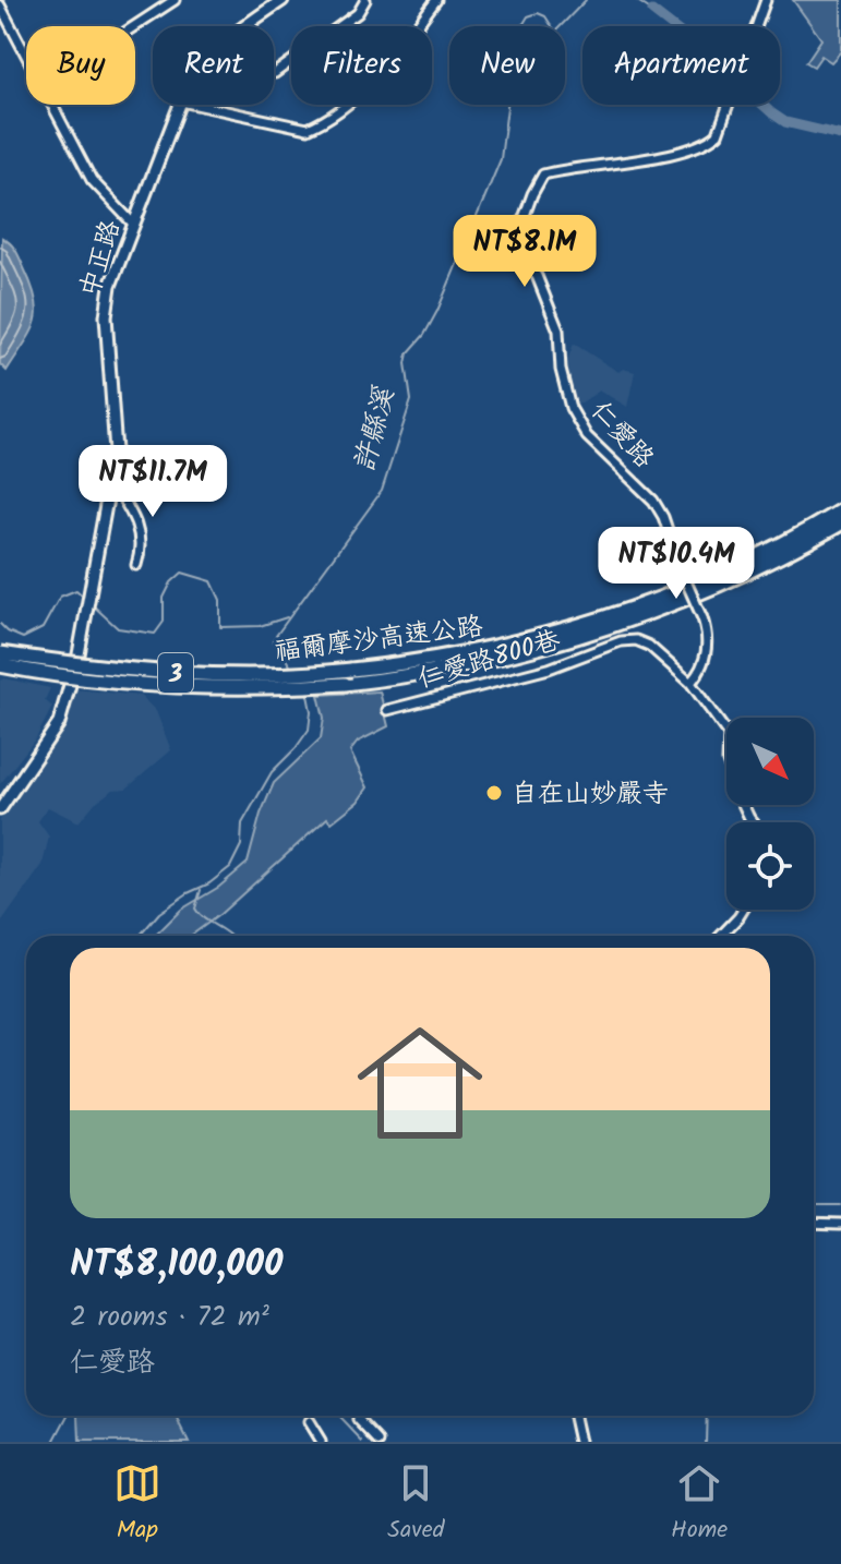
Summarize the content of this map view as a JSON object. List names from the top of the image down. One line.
{"streets":{"highway":["福爾摩沙高速公路","3"],"main road":["中正路"],"street":["仁愛路","仁愛路800巷"]},"crossings":[["仁愛路","仁愛路800巷"]],"water":["許縣溪"],"places":["自在山妙嚴寺"],"north":"bottom right","page":{"chip":["Buy","Rent","Filters","New","Apartment"],"price":["NT$8.1M","NT$11.7M","NT$10.4M"],"list":[{"name":"NT$8,100,000","note":"2 rooms · 72 m² · 仁愛路"}],"tabs":["Map","Saved","Home"]}}
